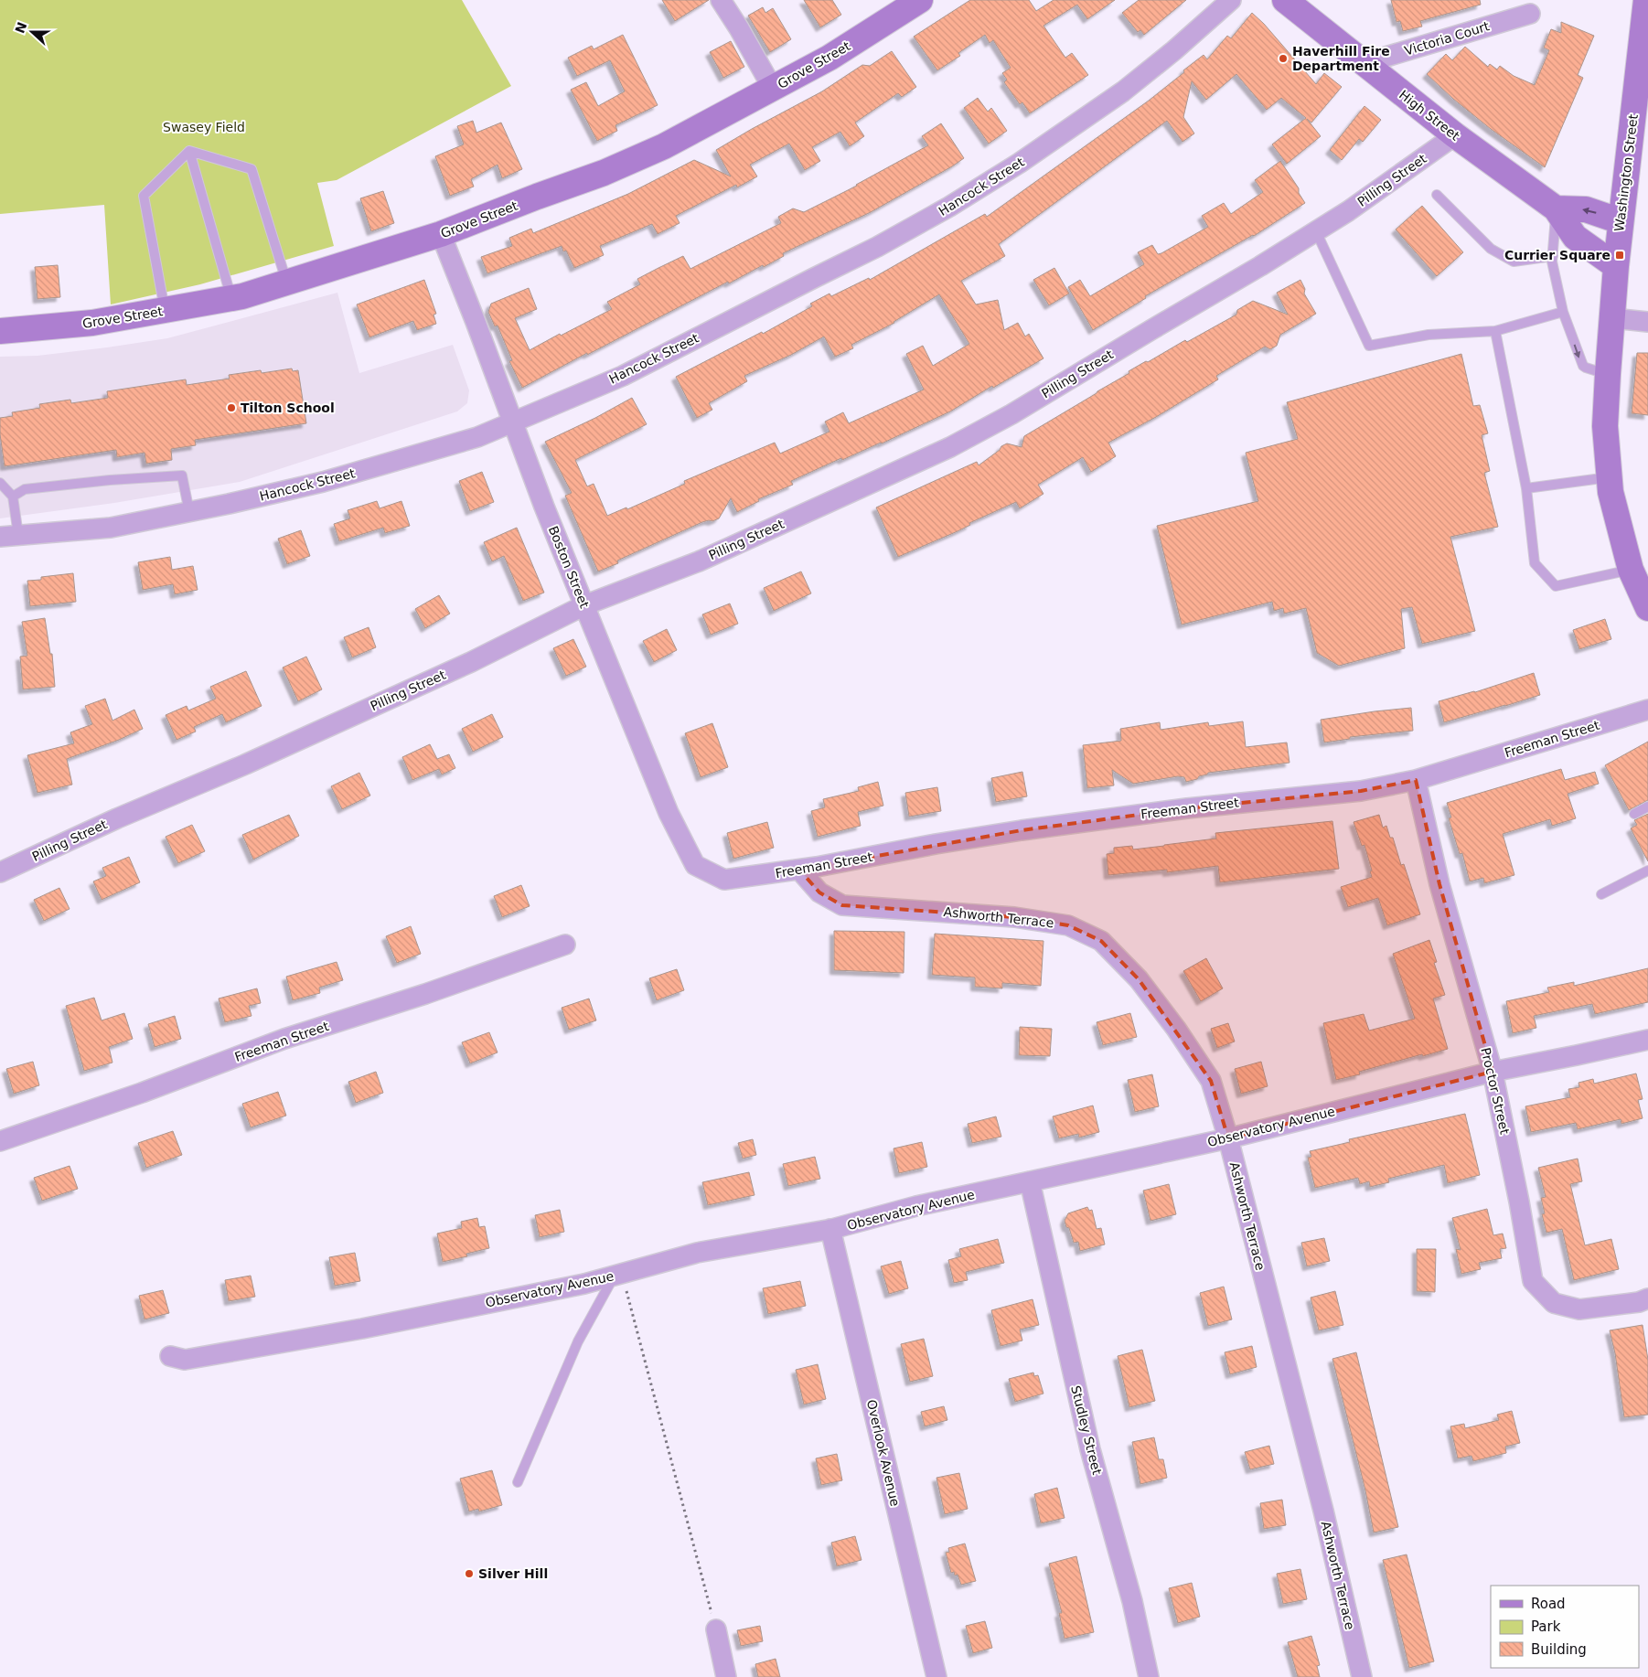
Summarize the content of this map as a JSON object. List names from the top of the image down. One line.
{"streets":{"street":["Victoria Court","Grove Street","High Street","Washington Street","Pilling Street","Hancock Street","Boston Street","Freeman Street","Ashworth Terrace","Proctor Street","Observatory Avenue","Studley Street","Overlook Avenue"]},"crossings":[["Victoria Court","High Street"],["Grove Street","Boston Street"],["High Street","Washington Street"],["High Street","Pilling Street"],["Pilling Street","Boston Street"],["Hancock Street","Boston Street"],["Boston Street","Freeman Street"],["Freeman Street","Ashworth Terrace"],["Freeman Street","Proctor Street"],["Ashworth Terrace","Observatory Avenue"],["Proctor Street","Observatory Avenue"],["Observatory Avenue","Studley Street"],["Observatory Avenue","Overlook Avenue"]],"parks":["Swasey Field"],"places":{"other":["Haverhill Fire Department","Tilton School","Silver Hill"],"transit":["Currier Square"]},"legend":["Road","Park","Building"],"north":"left"}
